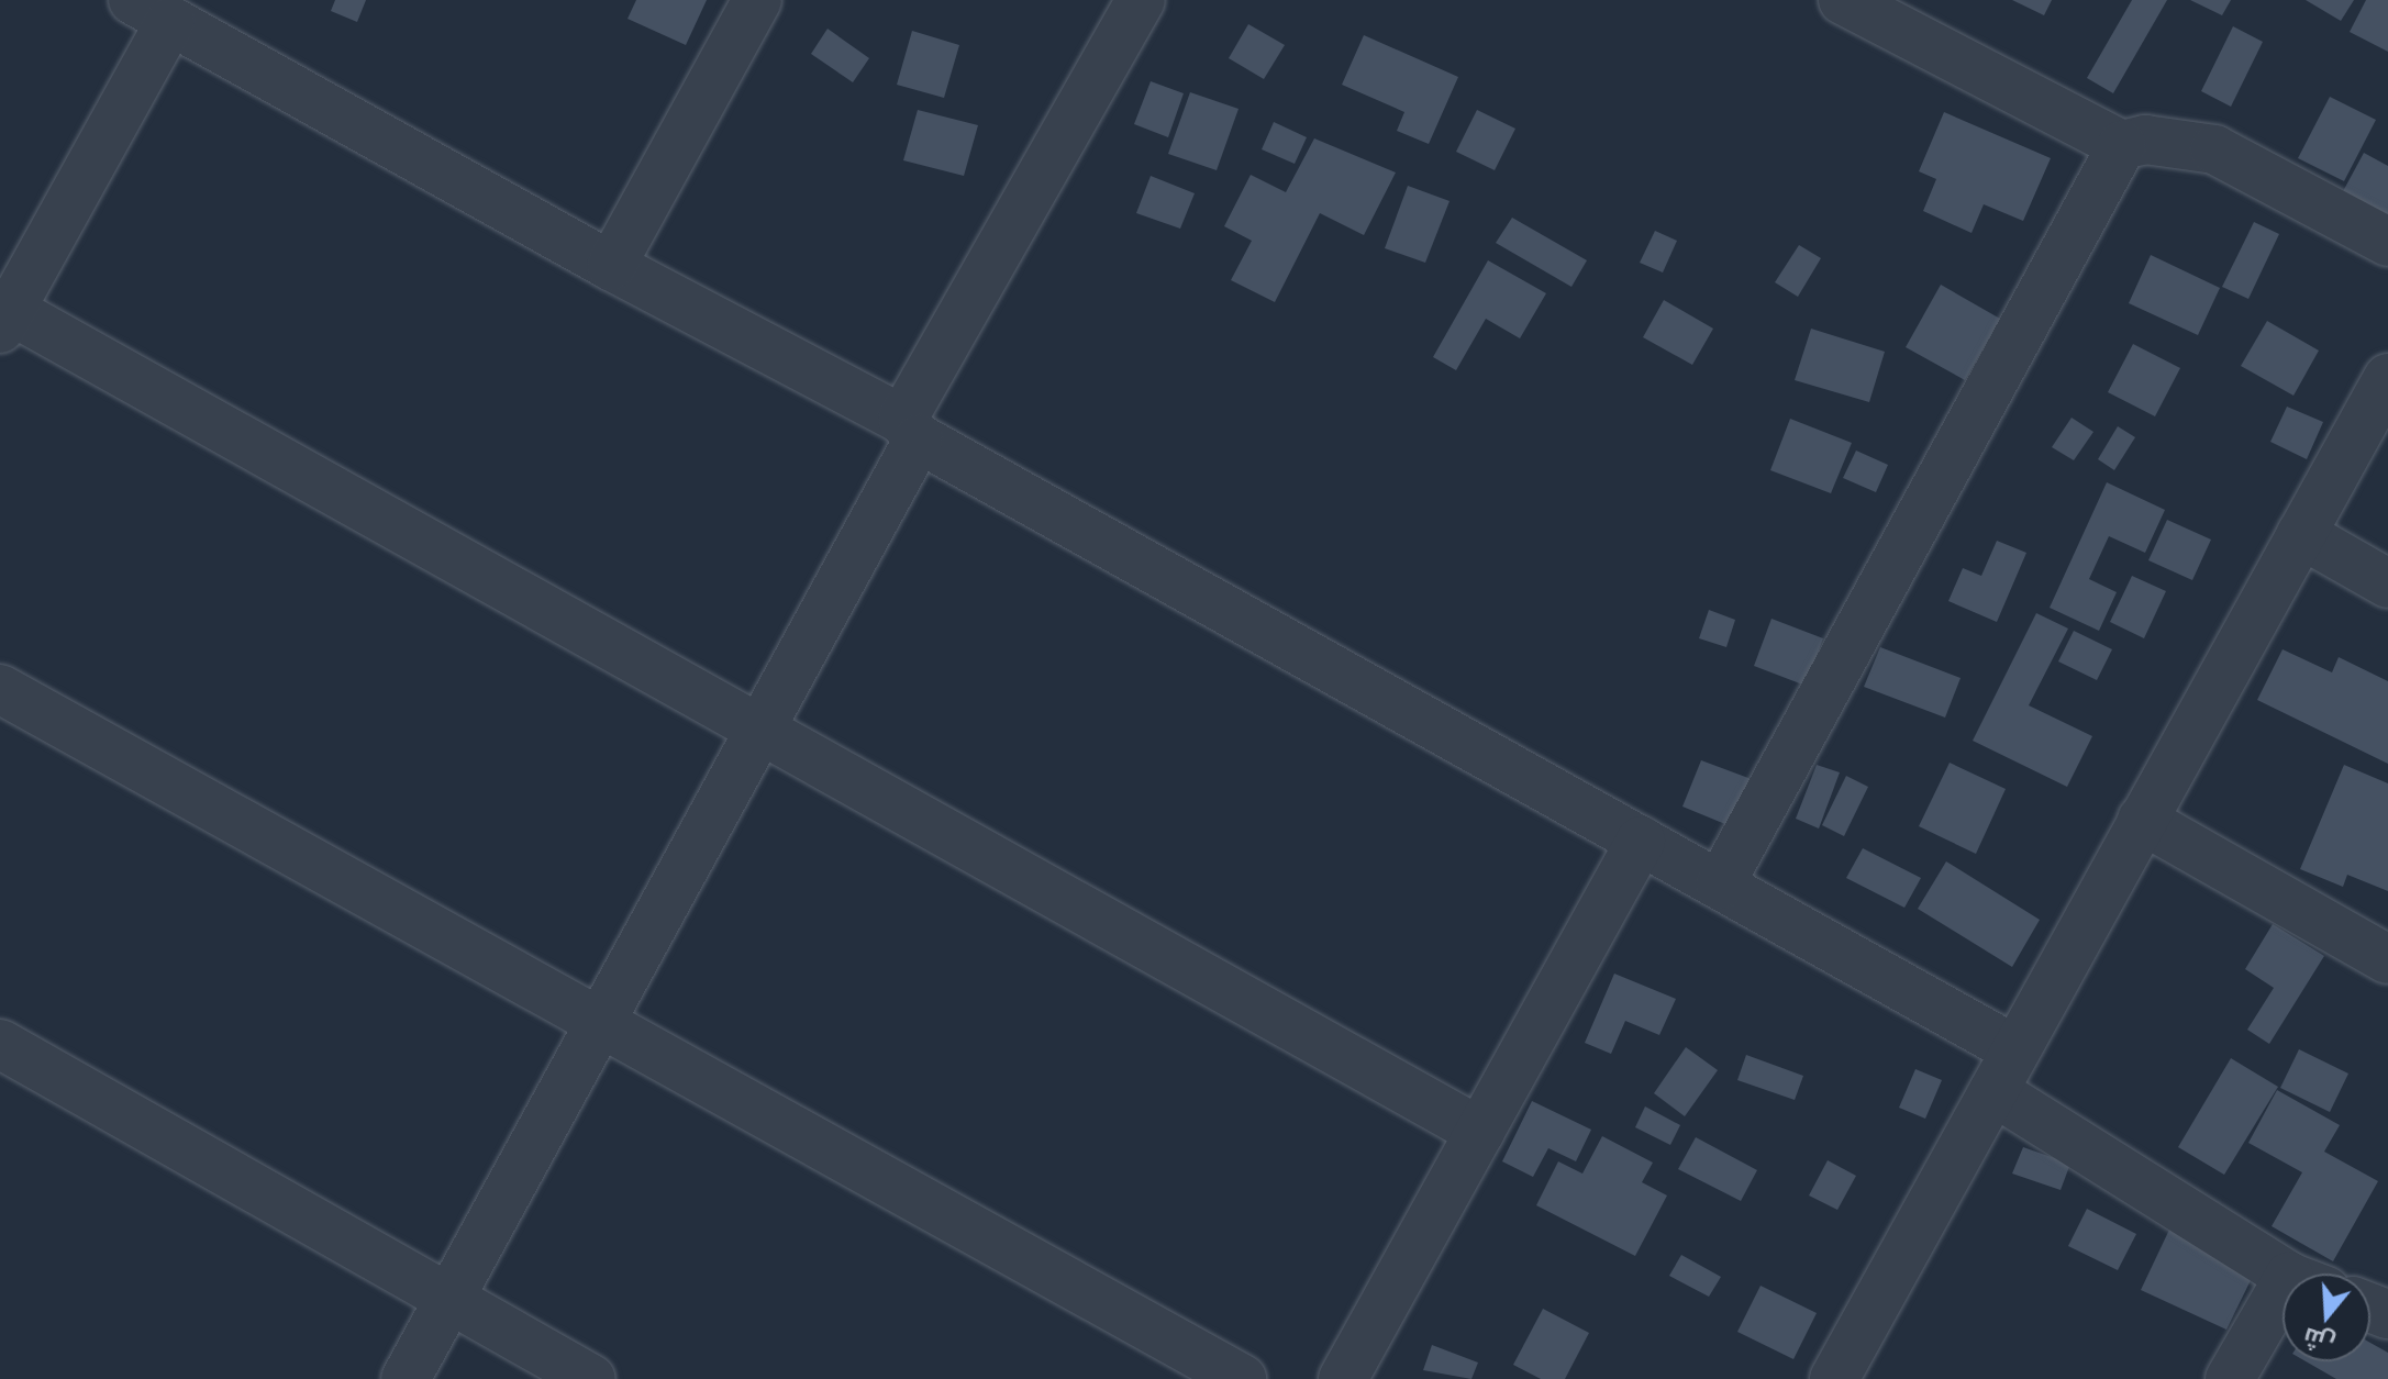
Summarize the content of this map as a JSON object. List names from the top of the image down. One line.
{"north":"bottom"}
